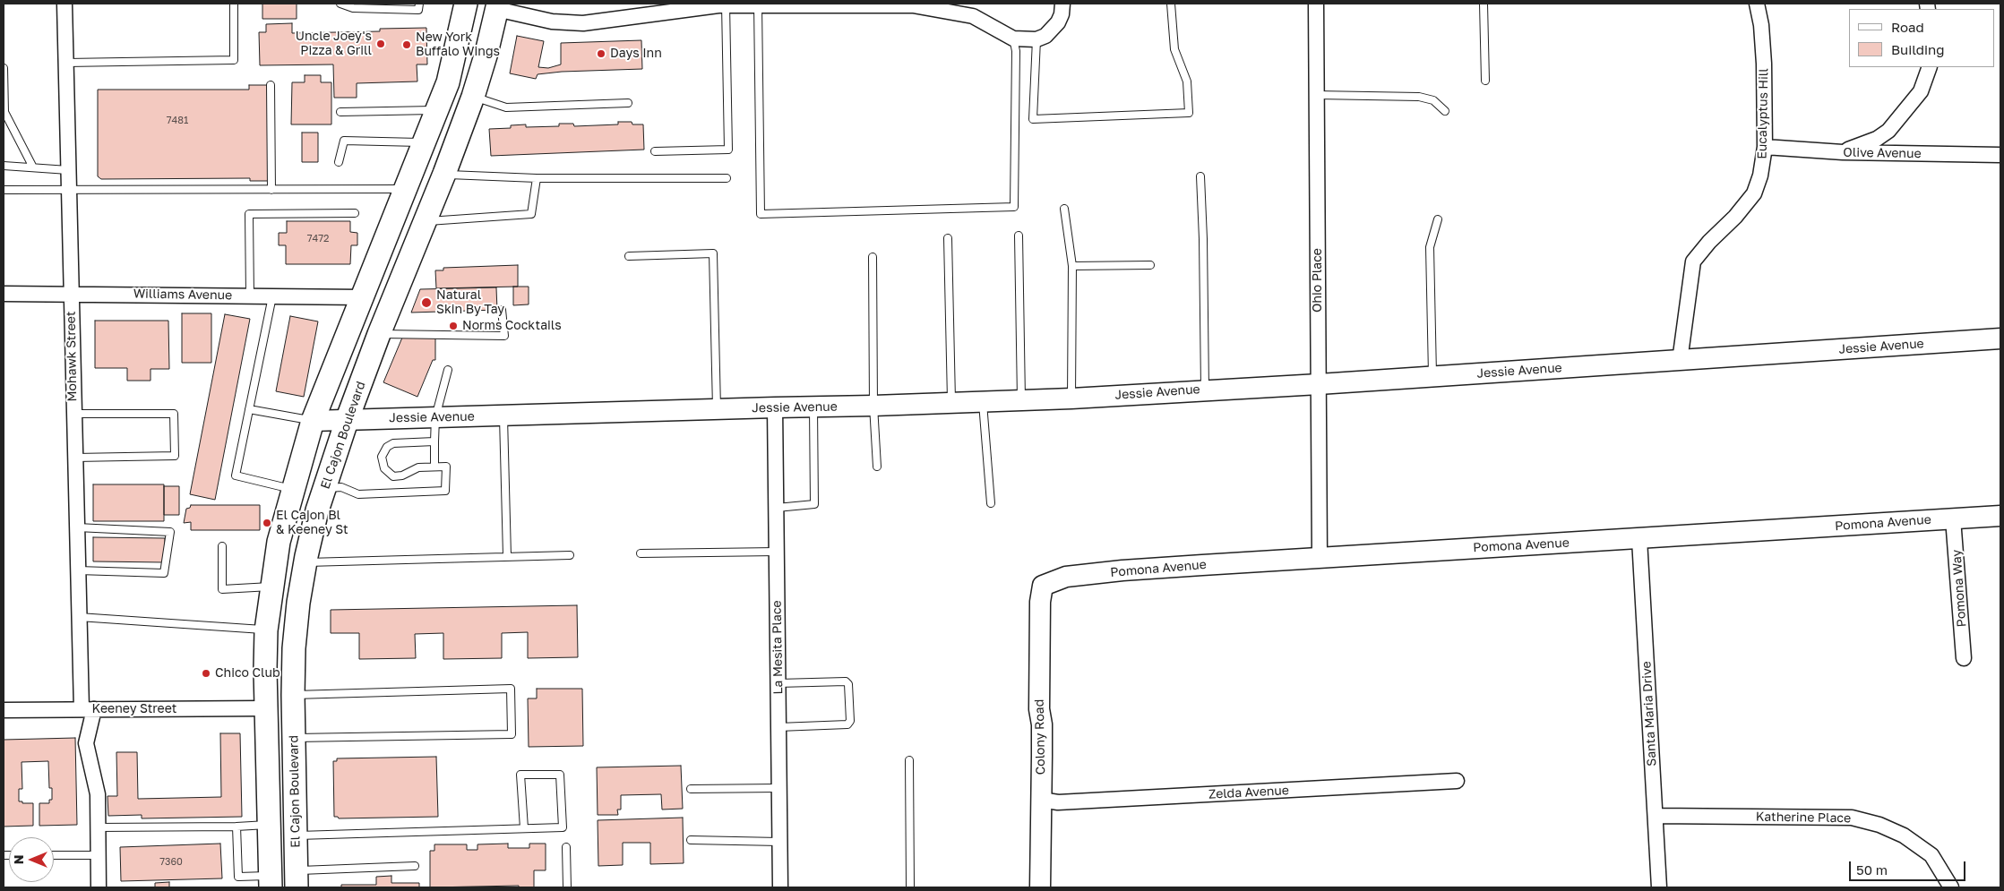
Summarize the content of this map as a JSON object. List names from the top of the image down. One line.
{"streets":{"main road":["El Cajon Boulevard"],"street":["Eucalyptus Hill","Olive Avenue","Ohio Place","Williams Avenue","Jessie Avenue","Mohawk Street","Pomona Avenue","Pomona Way","La Mesita Place","Keeney Street","Santa Maria Drive","Colony Road","Zelda Avenue","Katherine Place"]},"crossings":[["Eucalyptus Hill","Olive Avenue"],["Eucalyptus Hill","Jessie Avenue"],["Ohio Place","Jessie Avenue"],["Ohio Place","Pomona Avenue"],["Williams Avenue","Mohawk Street"],["Jessie Avenue","El Cajon Boulevard"],["Jessie Avenue","La Mesita Place"],["Mohawk Street","Keeney Street"],["Pomona Avenue","Pomona Way"],["Pomona Avenue","Santa Maria Drive"],["Pomona Avenue","Colony Road"],["Santa Maria Drive","Katherine Place"],["Colony Road","Zelda Avenue"]],"places":["Uncle Joey's Pizza & Grill","New York Buffalo Wings","Days Inn","Natural Skin By Tay","Norms Cocktails","El Cajon Bl & Keeney St","Chico Club"],"house_numbers":["7481","7472","7360"],"legend":["Road","Building"],"scale_bar":"50 m","north":"left"}
